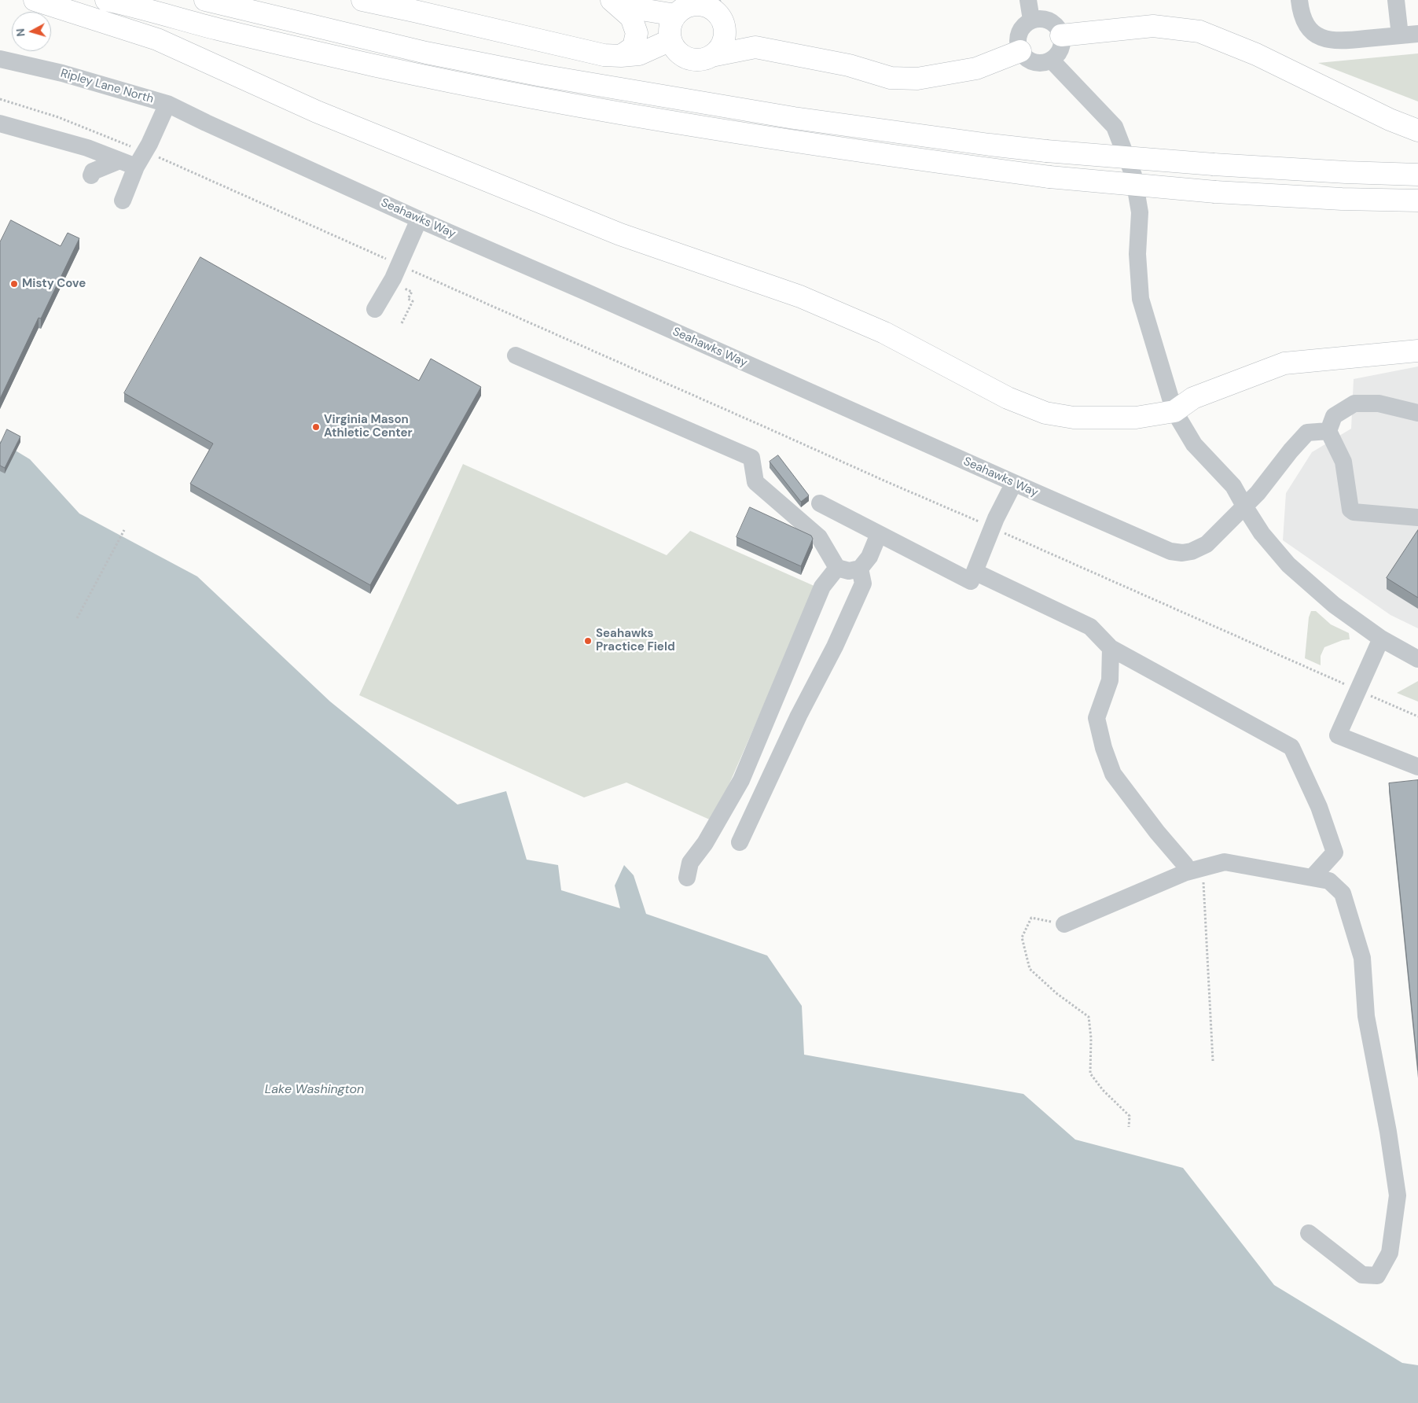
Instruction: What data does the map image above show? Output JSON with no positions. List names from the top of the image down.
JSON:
{
  "streets": {
    "street": ["Ripley Lane North", "Seahawks Way"]
  },
  "crossings": [
    ["Ripley Lane North", "Seahawks Way"]
  ],
  "water": ["Lake Washington"],
  "places": ["Misty Cove", "Virginia Mason Athletic Center", "Seahawks Practice Field"],
  "north": "left"
}
